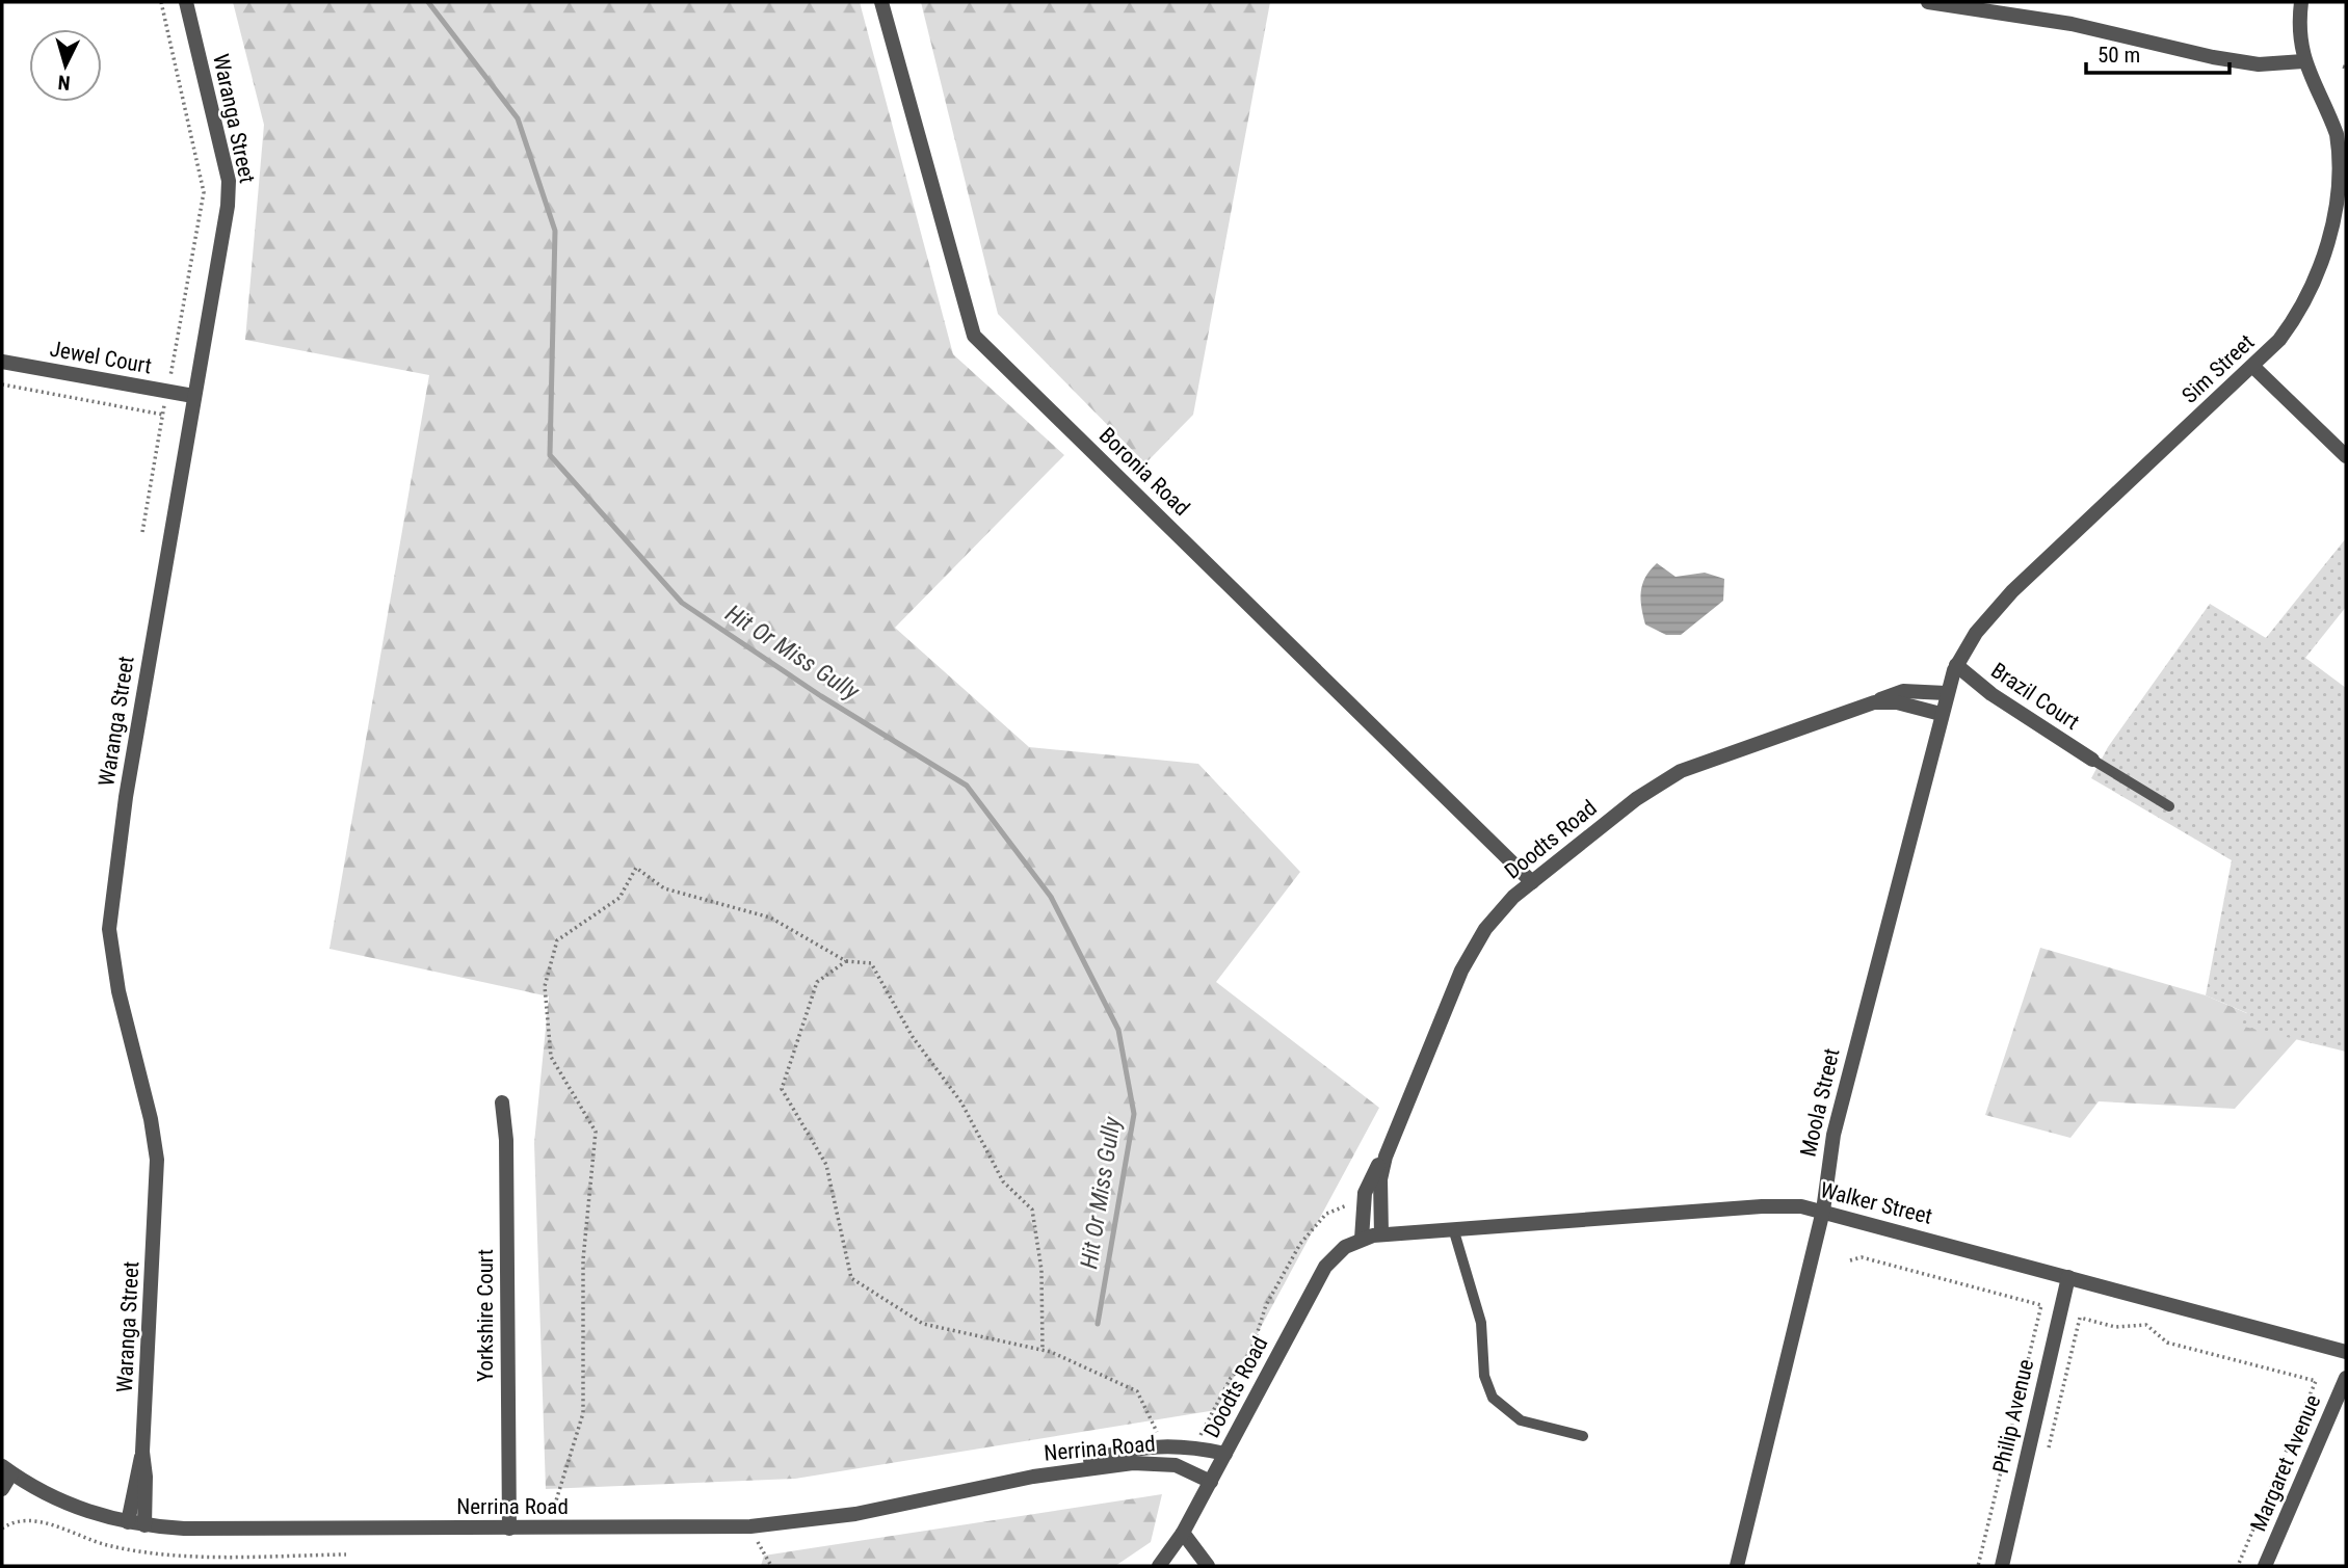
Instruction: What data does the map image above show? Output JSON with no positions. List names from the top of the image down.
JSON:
{
  "streets": {
    "street": [
      "Waranga Street",
      "Jewel Court",
      "Sim Street",
      "Boronia Road",
      "Brazil Court",
      "Doodts Road",
      "Moola Street",
      "Walker Street",
      "Yorkshire Court",
      "Philip Avenue",
      "Nerrina Road",
      "Margaret Avenue"
    ]
  },
  "crossings": [
    ["Waranga Street", "Jewel Court"],
    ["Waranga Street", "Nerrina Road"],
    ["Sim Street", "Brazil Court"],
    ["Sim Street", "Doodts Road"],
    ["Sim Street", "Moola Street"],
    ["Boronia Road", "Doodts Road"],
    ["Doodts Road", "Moola Street"],
    ["Doodts Road", "Walker Street"],
    ["Doodts Road", "Nerrina Road"],
    ["Moola Street", "Walker Street"],
    ["Walker Street", "Philip Avenue"],
    ["Yorkshire Court", "Nerrina Road"]
  ],
  "water": ["Hit Or Miss Gully"],
  "scale_bar": "50 m",
  "north": "bottom"
}
